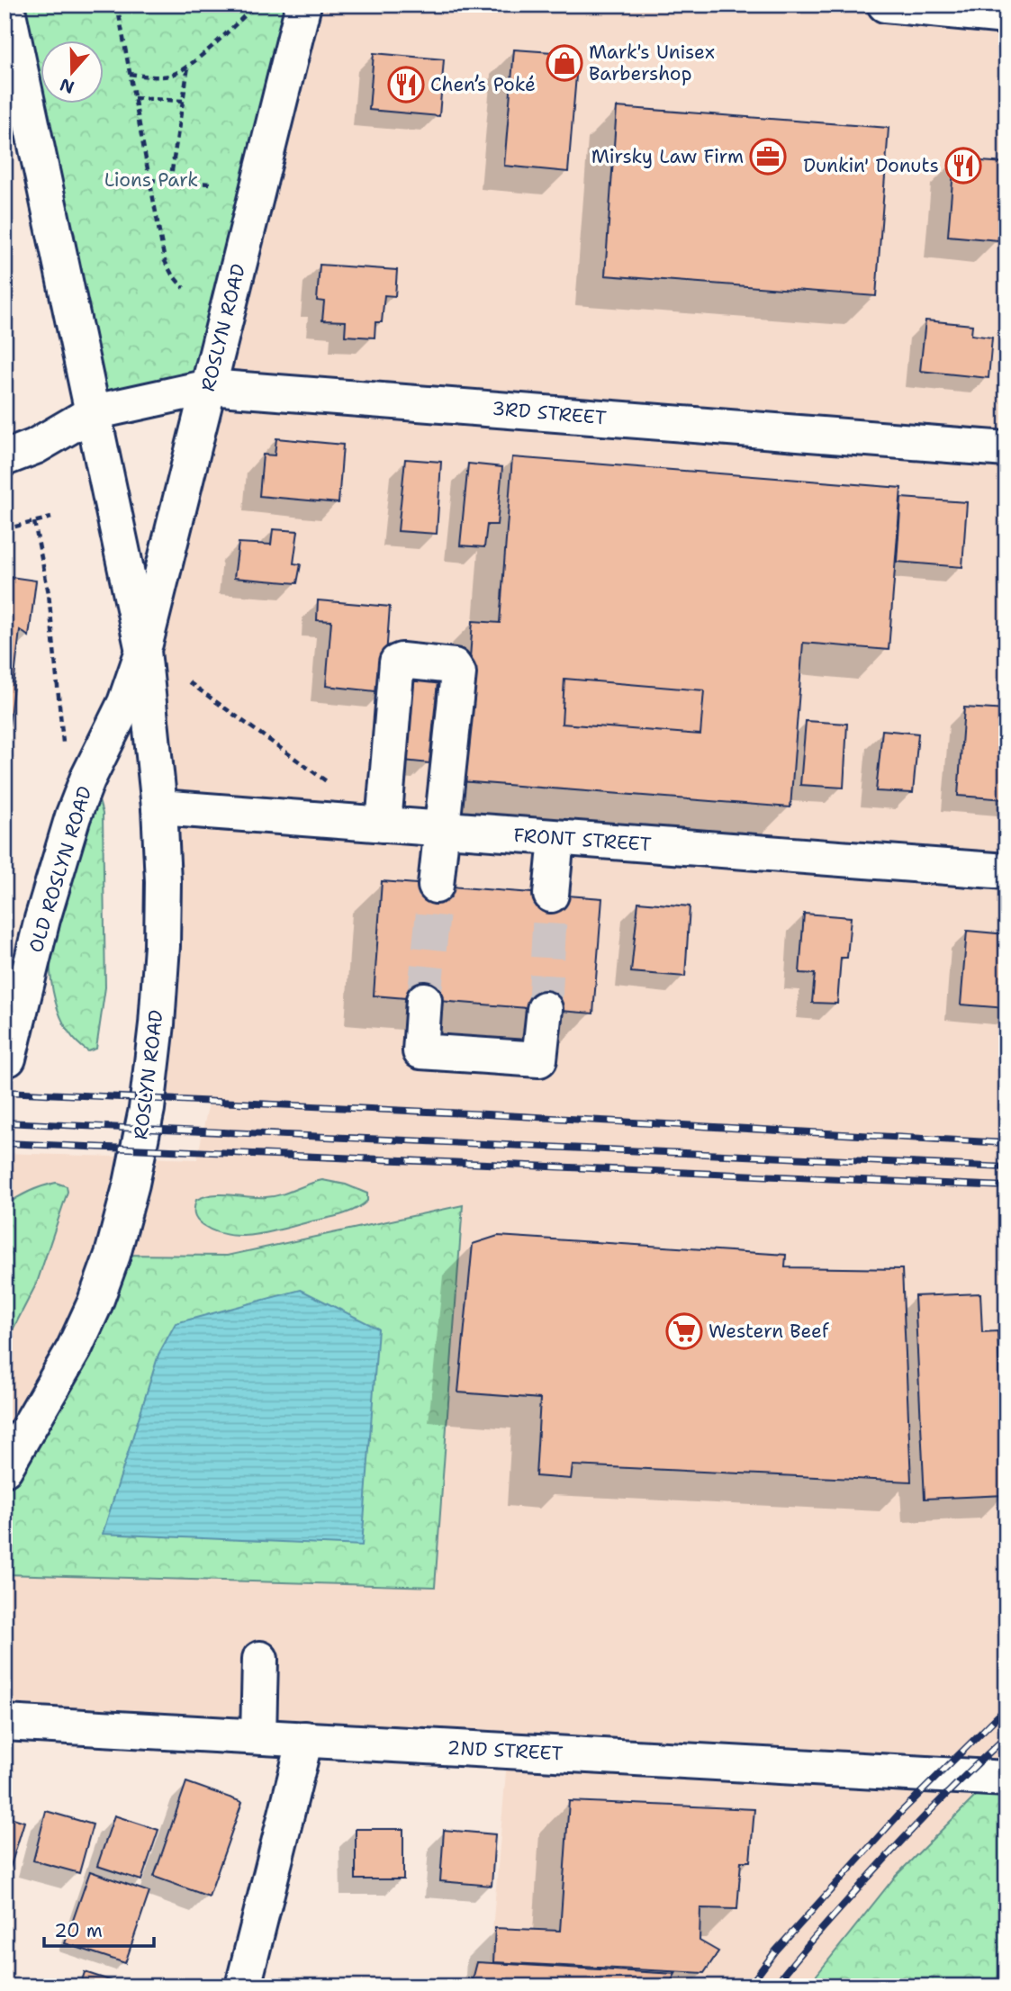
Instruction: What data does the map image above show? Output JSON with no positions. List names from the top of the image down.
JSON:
{
  "streets": {
    "street": [
      "ROSLYN ROAD",
      "3RD STREET",
      "FRONT STREET",
      "OLD ROSLYN ROAD",
      "2ND STREET"
    ]
  },
  "crossings": [
    ["ROSLYN ROAD", "3RD STREET"],
    ["ROSLYN ROAD", "FRONT STREET"],
    ["ROSLYN ROAD", "OLD ROSLYN ROAD"]
  ],
  "parks": ["Lions Park"],
  "places": {
    "shop": ["Mark's Unisex Barbershop"],
    "restaurant": ["Chen’s Poké", "Dunkin' Donuts"],
    "office": ["Mirsky Law Firm"],
    "supermarket": ["Western Beef"]
  },
  "scale_bar": "20 m",
  "north": "bottom"
}
